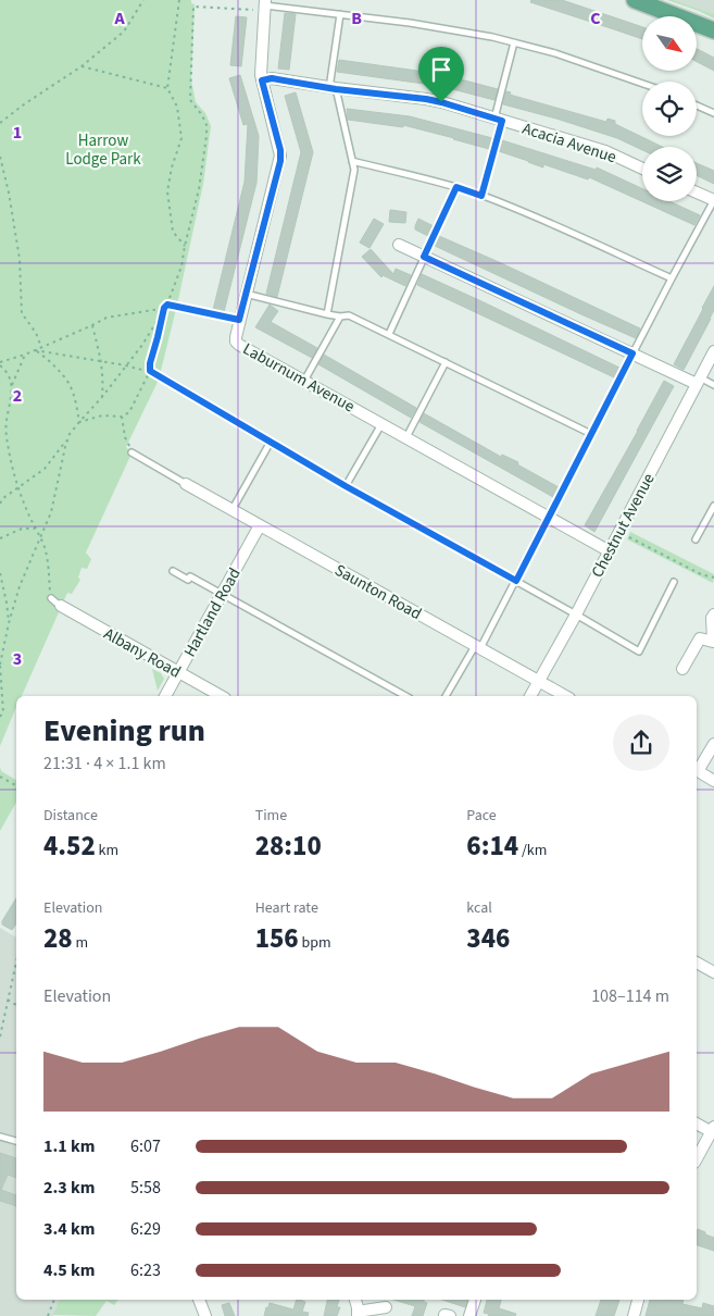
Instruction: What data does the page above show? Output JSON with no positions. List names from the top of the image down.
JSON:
{
  "streets": {
    "street": [
      "Acacia Avenue",
      "Laburnum Avenue",
      "Chestnut Avenue",
      "Saunton Road",
      "Hartland Road",
      "Albany Road"
    ]
  },
  "crossings": [
    ["Acacia Avenue", "Laburnum Avenue"],
    ["Laburnum Avenue", "Chestnut Avenue"],
    ["Chestnut Avenue", "Saunton Road"],
    ["Saunton Road", "Hartland Road"],
    ["Hartland Road", "Albany Road"]
  ],
  "parks": ["Harrow Lodge Park"],
  "north": "bottom right",
  "page": {
    "heading": ["Evening run", "21:31 · 4 × 1.1 km"],
    "stats": [
      ["Distance", "4.52 km"],
      ["Time", "28:10"],
      ["Pace", "6:14 /km"],
      ["Elevation", "28 m"],
      ["Heart rate", "156 bpm"],
      ["kcal", "346"]
    ],
    "chart": ["Elevation", "108–114 m"],
    "list": [
      {
        "name": "1.1 km",
        "note": "6:07"
      },
      {
        "name": "2.3 km",
        "note": "5:58"
      },
      {
        "name": "3.4 km",
        "note": "6:29"
      },
      {
        "name": "4.5 km",
        "note": "6:23"
      }
    ]
  },
  "grid": {
    "columns": ["A", "B", "C"],
    "rows": ["1", "2", "3"]
  }
}
